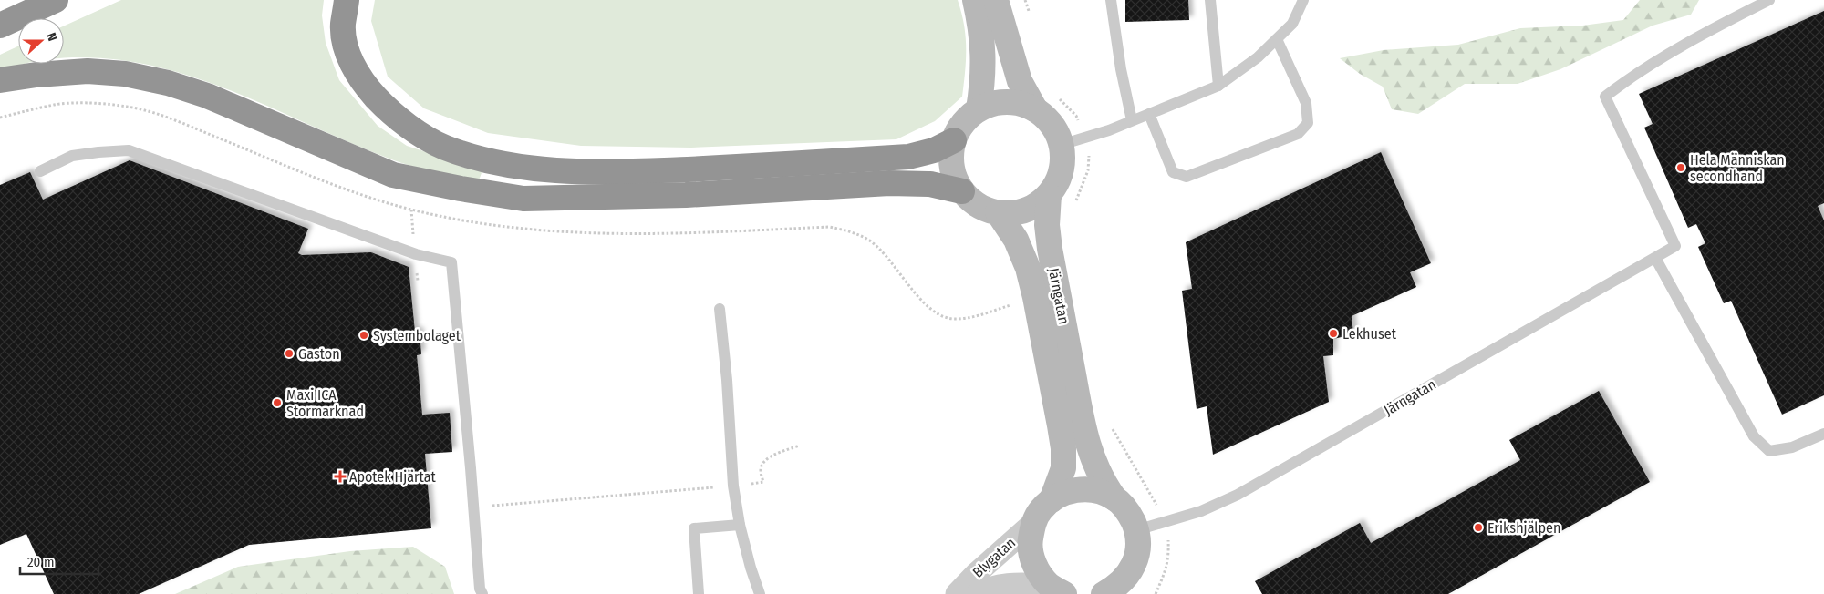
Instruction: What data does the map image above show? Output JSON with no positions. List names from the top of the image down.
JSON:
{
  "streets": {
    "street": ["Järngatan", "Blygatan"]
  },
  "places": {
    "other": [
      "Hela Människan secondhand",
      "Lekhuset",
      "Systembolaget",
      "Gaston",
      "Maxi ICA Stormarknad",
      "Erikshjälpen"
    ],
    "health": ["Apotek Hjärtat"]
  },
  "scale_bar": "20 m",
  "north": "right"
}
